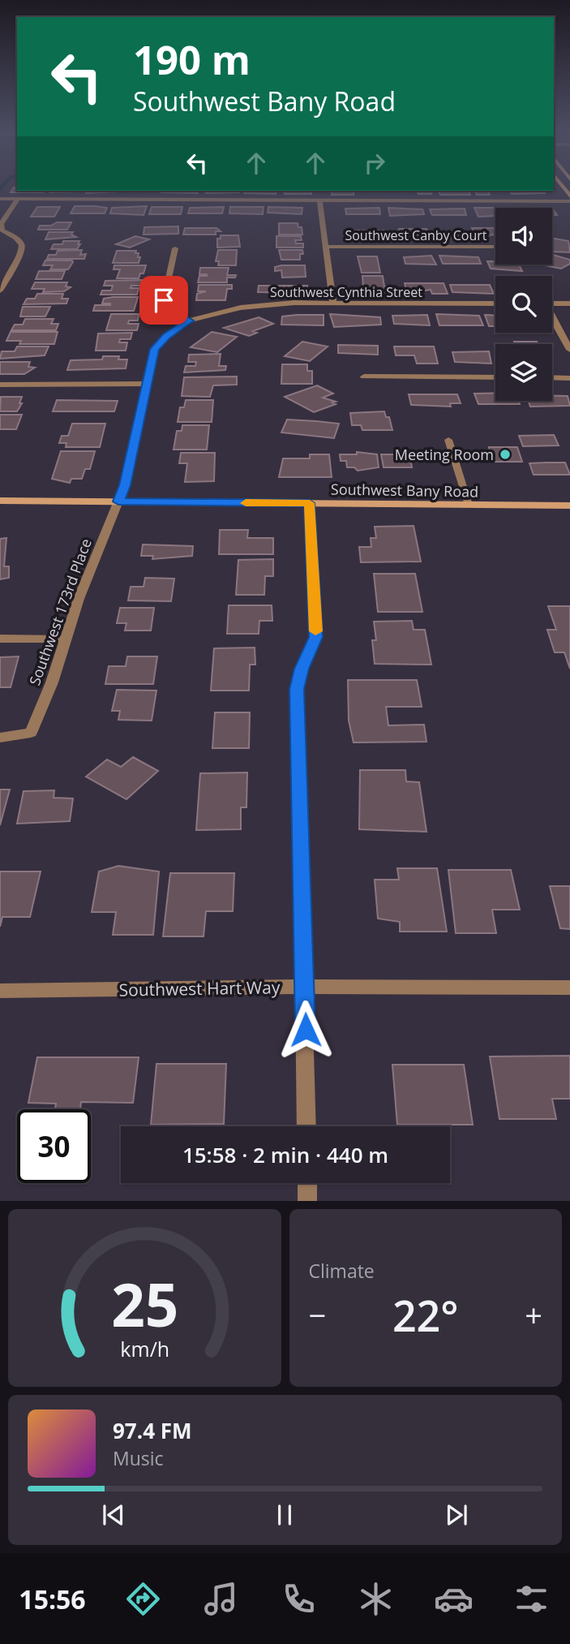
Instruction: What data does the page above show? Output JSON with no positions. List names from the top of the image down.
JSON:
{
  "streets": {
    "street": [
      "Southwest Canby Court",
      "Southwest Cynthia Street",
      "Southwest Bany Road",
      "Southwest 173rd Place",
      "Southwest Hart Way"
    ]
  },
  "crossings": [
    ["Southwest Cynthia Street", "Southwest 173rd Place"],
    ["Southwest Bany Road", "Southwest 173rd Place"]
  ],
  "places": ["Meeting Room"],
  "page": {
    "turn": ["190 m", "Southwest Bany Road"],
    "limit": "30",
    "trip": "15:58 · 2 min · 440 m",
    "tile": "Climate",
    "heat": ["−", "22°", "+"],
    "song": ["97.4 FM", "Music"],
    "tabs": "15:56",
    "gauge": ["25", "km/h"]
  }
}
